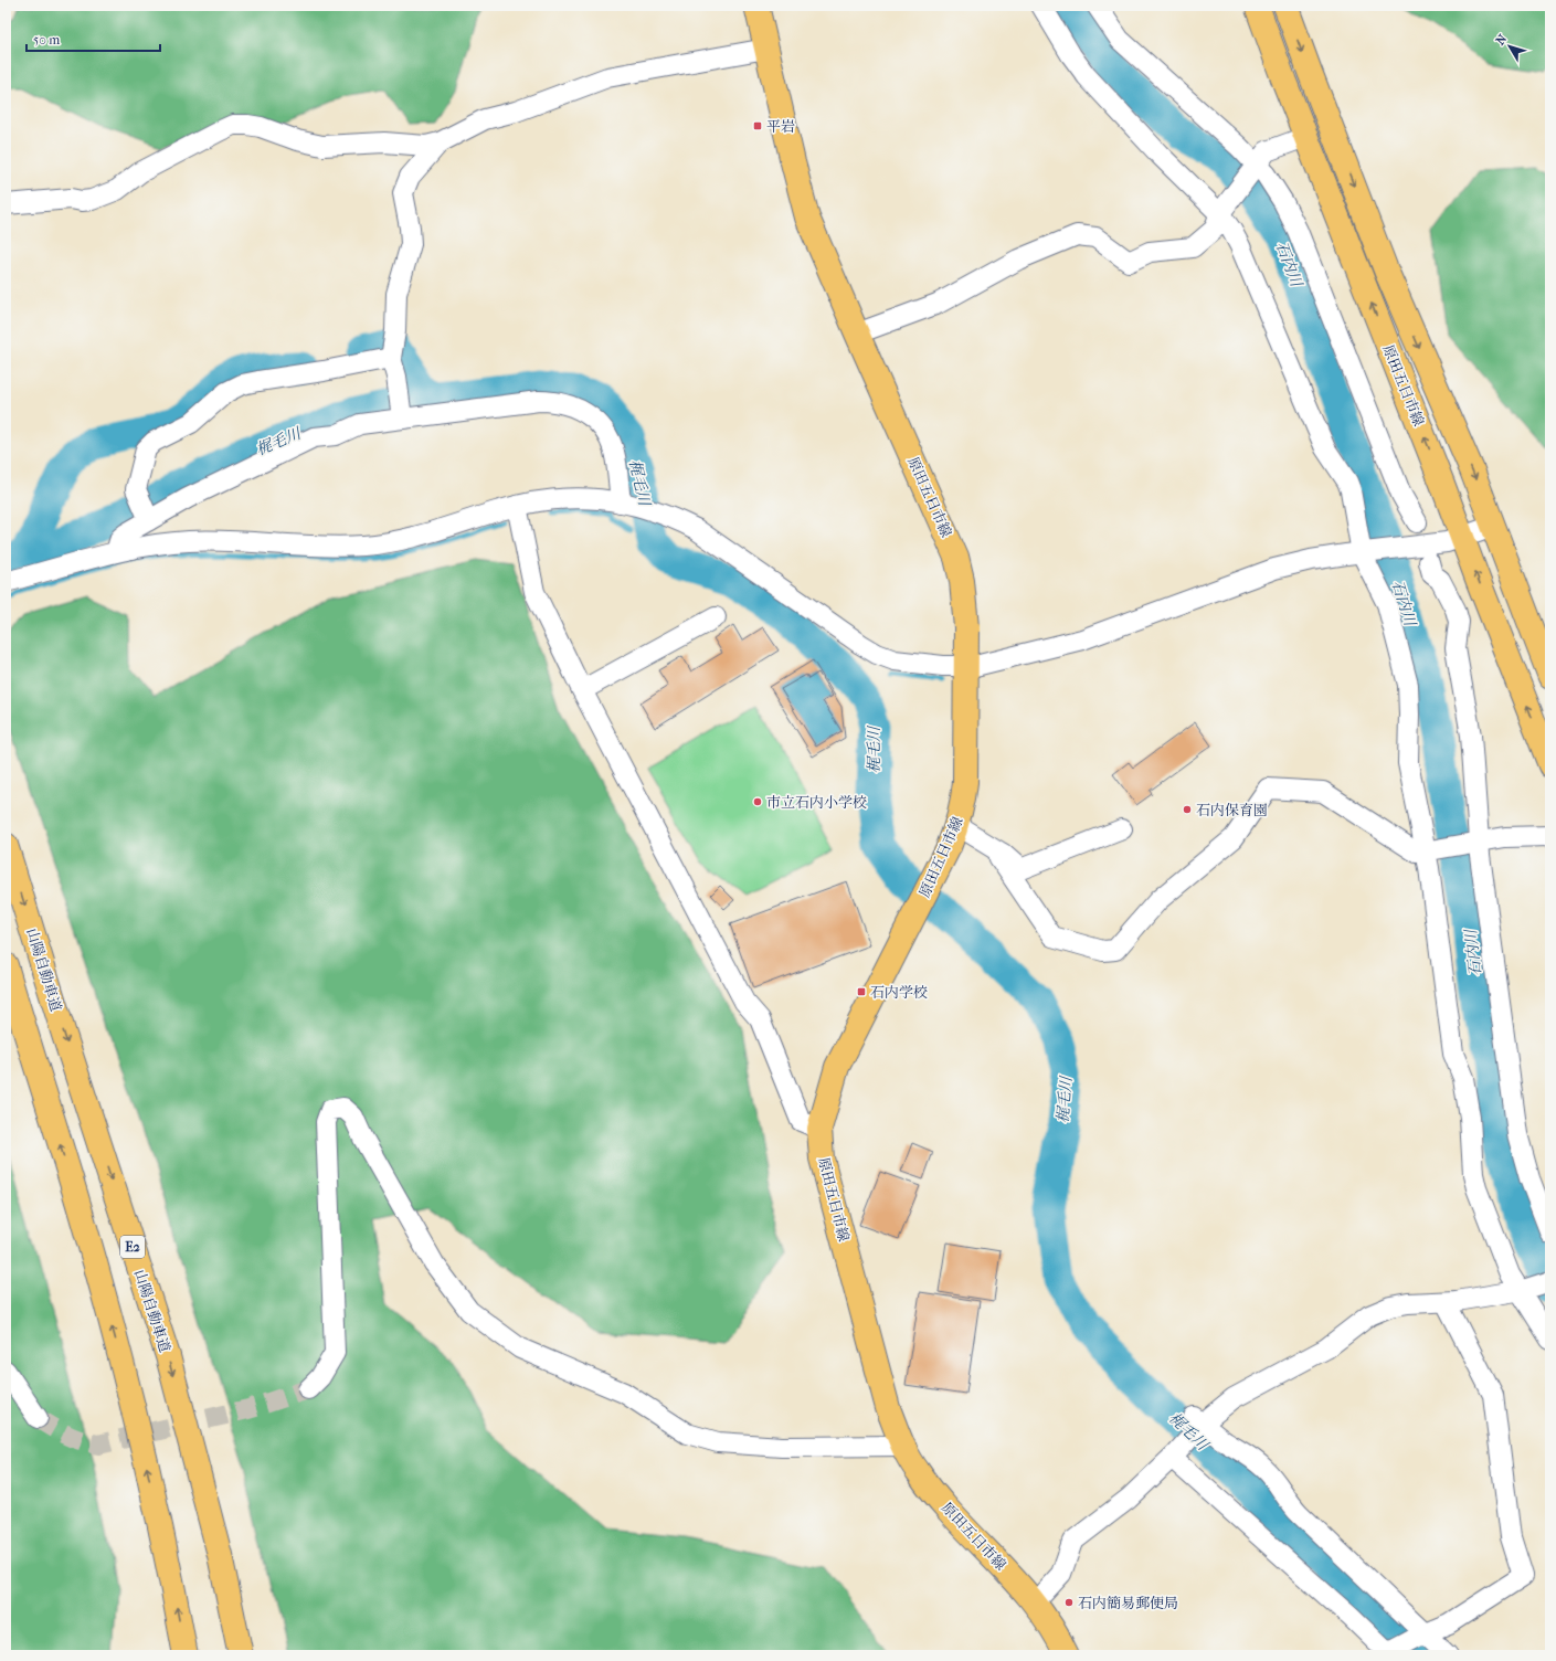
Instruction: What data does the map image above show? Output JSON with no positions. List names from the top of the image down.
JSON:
{
  "streets": {
    "main road": ["原田五日市線", "山陽自動車道", "E2"]
  },
  "water": ["石内川", "梶毛川"],
  "places": {
    "transit": ["平岩", "石内学校"],
    "other": ["市立石内小学校", "石内保育園", "石内簡易郵便局"]
  },
  "scale_bar": "50 m",
  "north": "top left"
}
